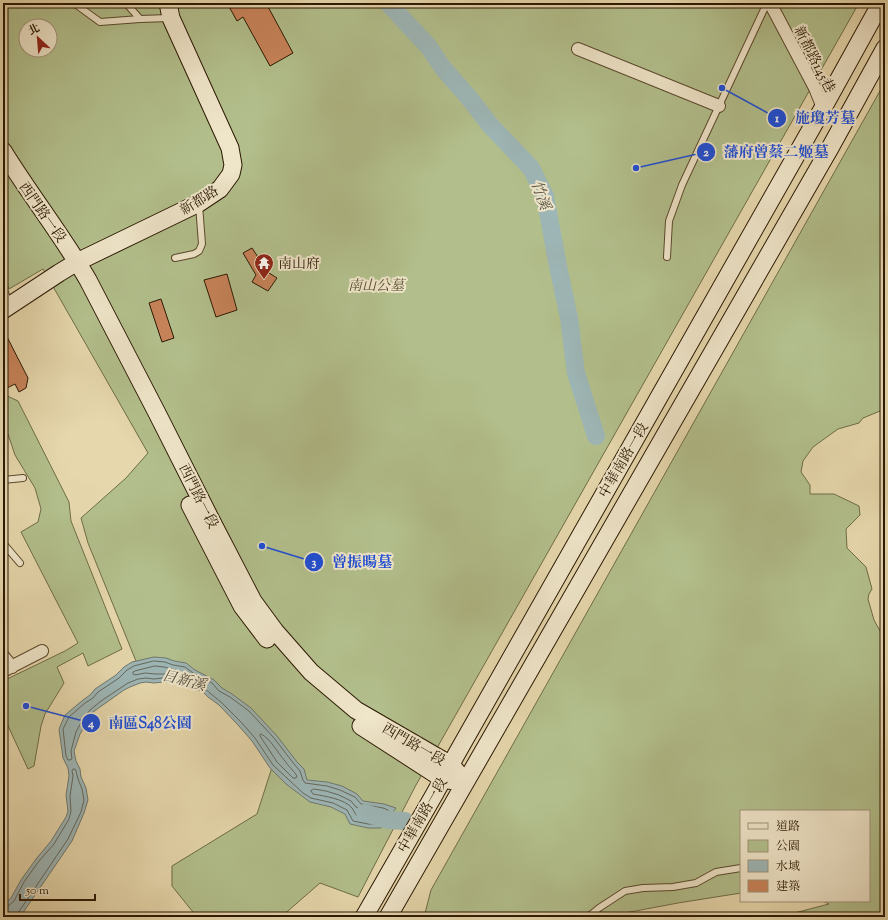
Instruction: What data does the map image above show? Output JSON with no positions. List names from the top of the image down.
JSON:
{
  "streets": {
    "street": [
      "新都路145巷",
      "新都路",
      "西門路一段",
      "中華南路一段"
    ]
  },
  "crossings": [
    ["新都路145巷", "中華南路一段"],
    ["新都路", "西門路一段"],
    ["西門路一段", "中華南路一段"]
  ],
  "water": ["竹溪", "日新溪"],
  "parks": ["南山公墓"],
  "places": {
    "other": [
      "施瓊芳墓",
      "藩府曾蔡二姬墓",
      "曾振暘墓",
      "南區S48公園"
    ],
    "temple": ["南山府"]
  },
  "legend": [
    "道路",
    "公園",
    "水域",
    "建築"
  ],
  "scale_bar": "50 m",
  "north": "top left"
}
